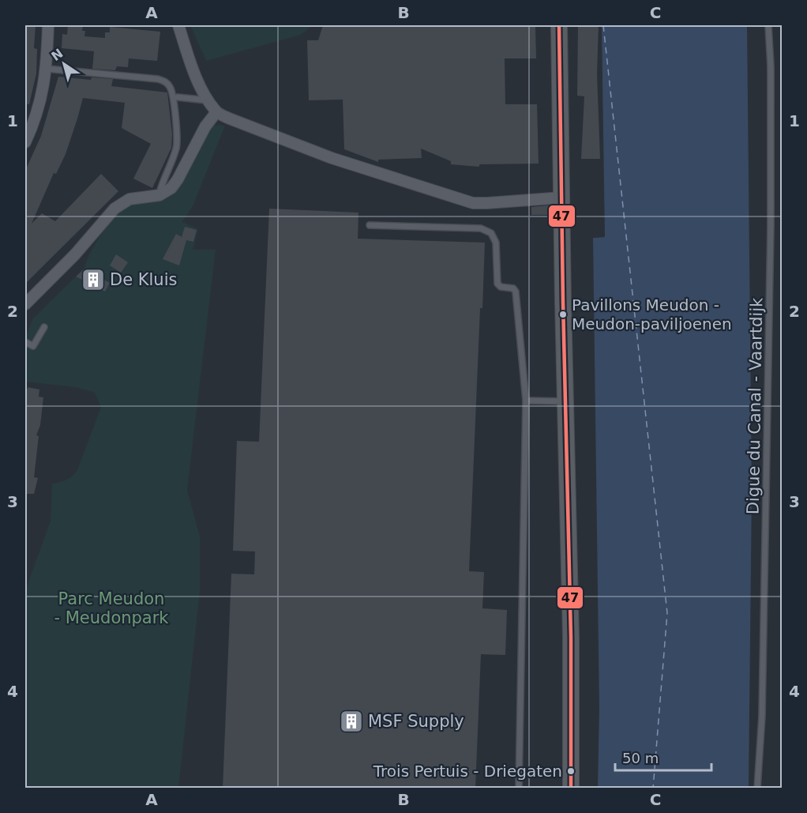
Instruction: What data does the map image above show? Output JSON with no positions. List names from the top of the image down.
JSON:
{
  "streets": {
    "lane": ["Digue du Canal - Vaartdijk"]
  },
  "parks": ["Parc Meudon - Meudonpark"],
  "places": {
    "building": ["De Kluis", "MSF Supply"],
    "other": ["Pavillons Meudon - Meudon-paviljoenen", "Trois Pertuis - Driegaten"]
  },
  "lines": ["transit line 47"],
  "scale_bar": "50 m",
  "north": "top left",
  "grid": {
    "columns": ["A", "B", "C"],
    "rows": [
      "1",
      "2",
      "3",
      "4"
    ]
  }
}
